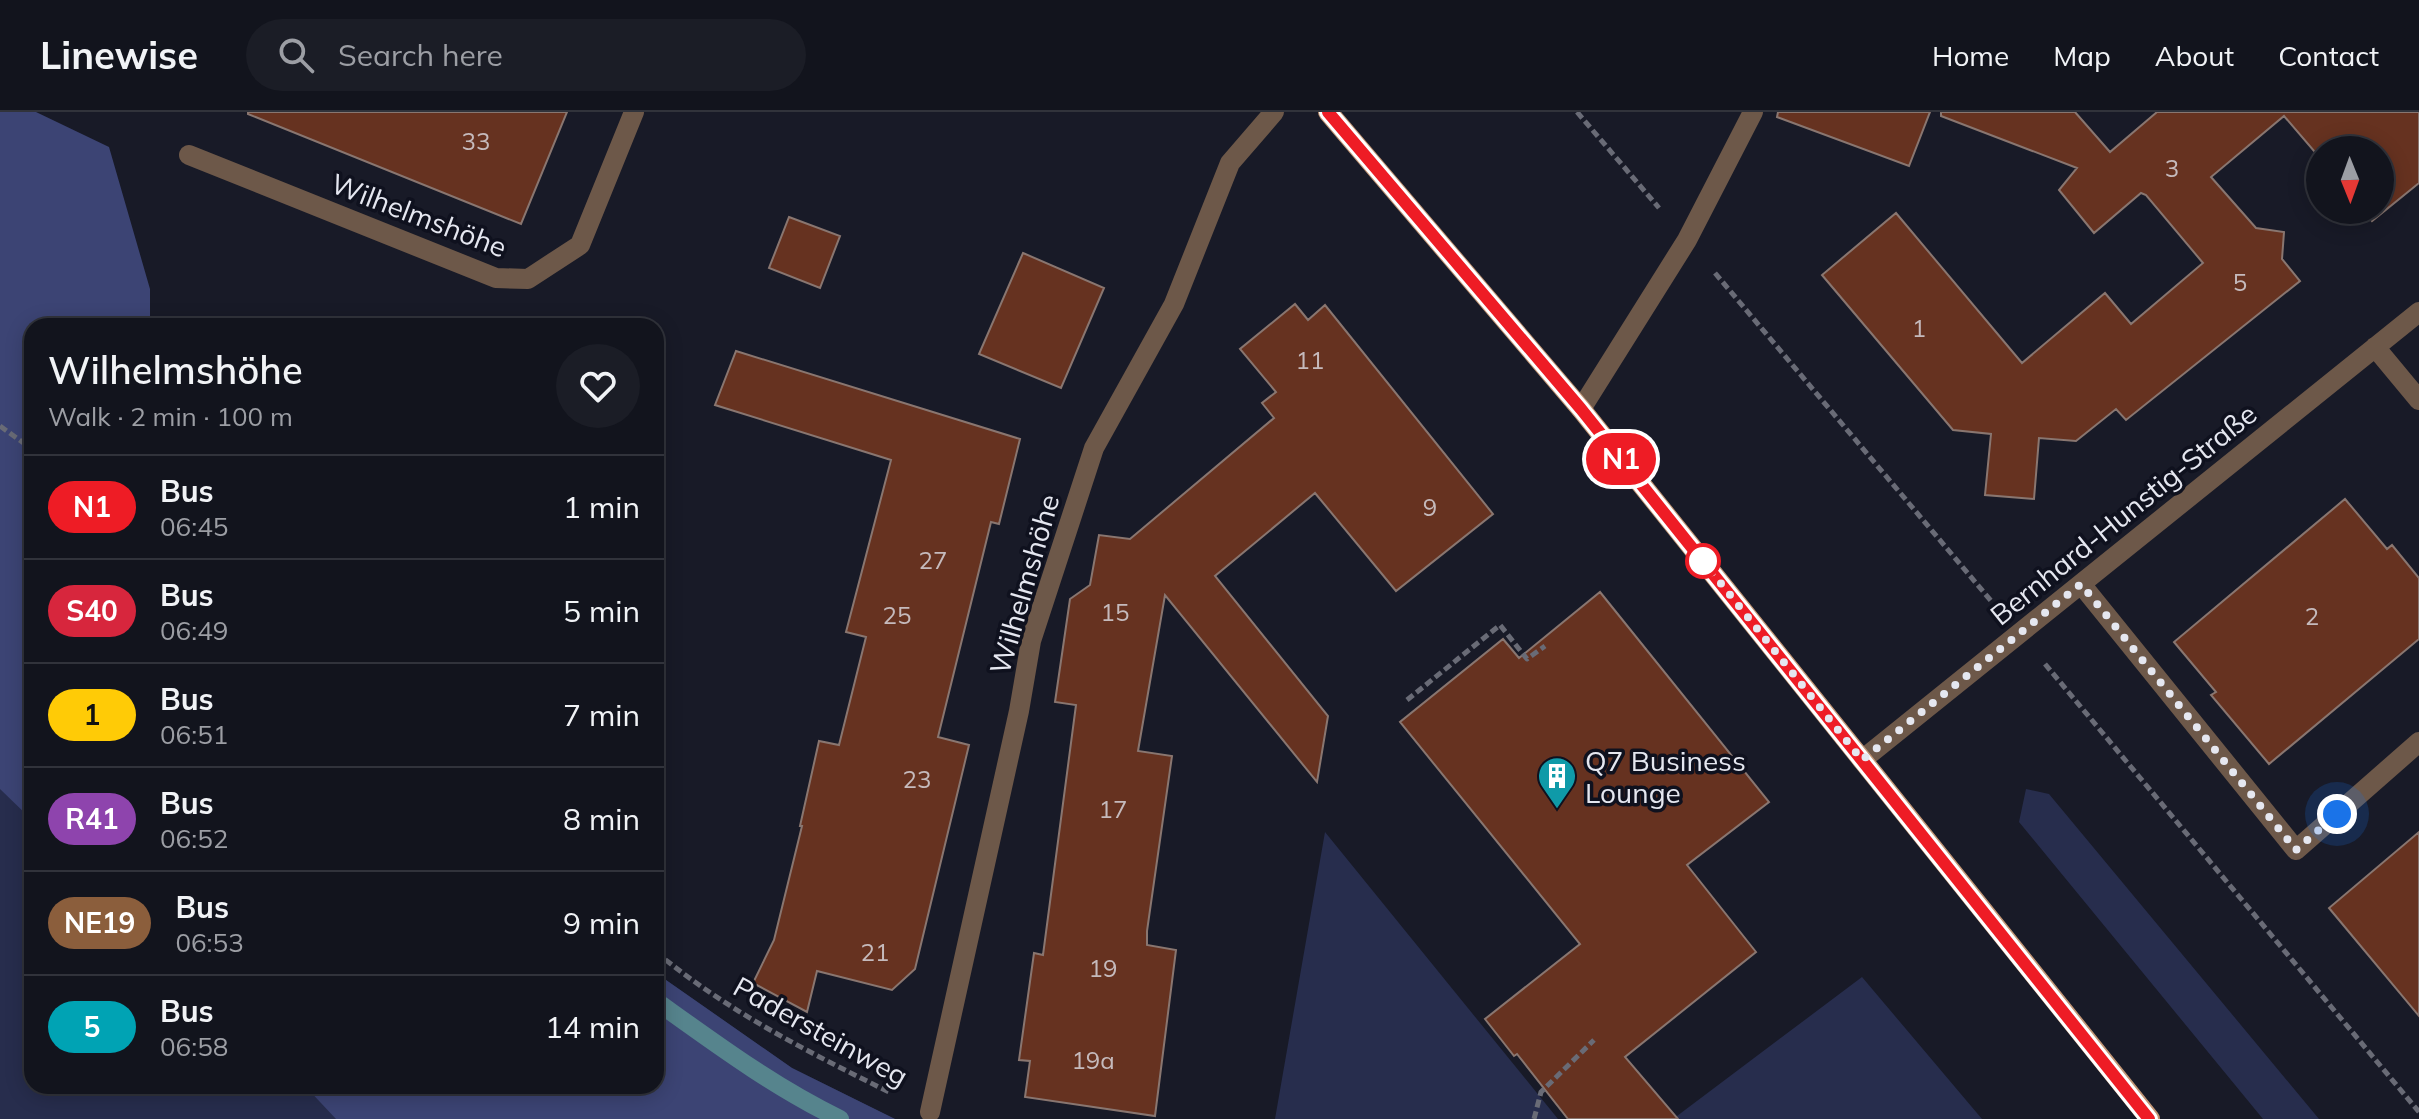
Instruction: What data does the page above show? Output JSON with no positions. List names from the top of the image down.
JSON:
{
  "streets": {
    "street": ["Wilhelmshöhe", "Bernhard-Hunstig-Straße"],
    "path": ["Padersteinweg"]
  },
  "crossings": [
    ["Wilhelmshöhe", "Padersteinweg"]
  ],
  "places": {
    "building": ["Q7 Business Lounge"]
  },
  "lines": ["bus line N1"],
  "house_numbers": [
    "33",
    "3",
    "5",
    "1",
    "11",
    "9",
    "27",
    "15",
    "25",
    "2",
    "23",
    "17",
    "21",
    "19",
    "19a"
  ],
  "north": "bottom",
  "page": {
    "header": "Linewise",
    "search": "Search here",
    "nav": [
      "Home",
      "Map",
      "About",
      "Contact"
    ],
    "on_map": "N1",
    "heading": ["Wilhelmshöhe", "Walk · 2 min · 100 m"],
    "list": [
      {
        "mark": "N1",
        "name": "Bus",
        "note": "06:45",
        "value": "1 min"
      },
      {
        "mark": "S40",
        "name": "Bus",
        "note": "06:49",
        "value": "5 min"
      },
      {
        "mark": "1",
        "name": "Bus",
        "note": "06:51",
        "value": "7 min"
      },
      {
        "mark": "R41",
        "name": "Bus",
        "note": "06:52",
        "value": "8 min"
      },
      {
        "mark": "NE19",
        "name": "Bus",
        "note": "06:53",
        "value": "9 min"
      },
      {
        "mark": "5",
        "name": "Bus",
        "note": "06:58",
        "value": "14 min"
      }
    ]
  }
}
